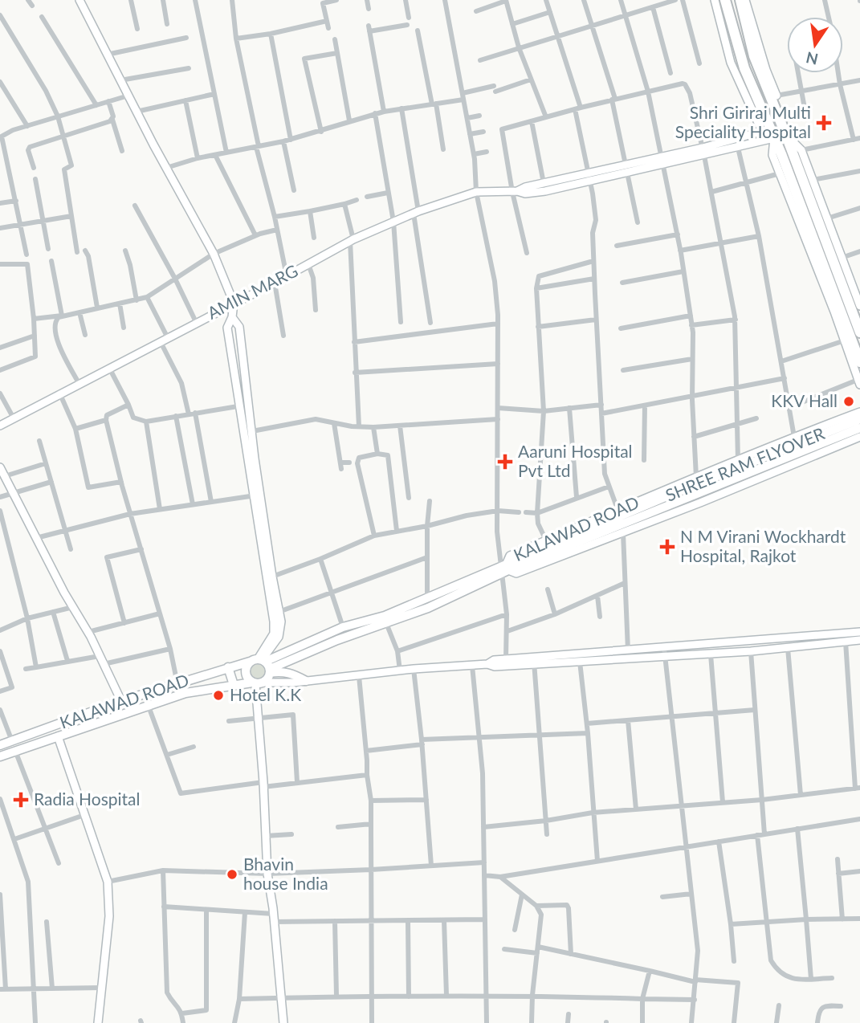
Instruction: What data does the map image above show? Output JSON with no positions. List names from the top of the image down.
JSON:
{
  "streets": {
    "main road": ["SHREE RAM FLYOVER", "KALAWAD ROAD"],
    "street": ["AMIN MARG"]
  },
  "crossings": [
    ["SHREE RAM FLYOVER", "KALAWAD ROAD"]
  ],
  "places": {
    "health": [
      "Shri Giriraj Multi Speciality Hospital",
      "Aaruni Hospital Pvt Ltd",
      "N M Virani Wockhardt Hospital, Rajkot",
      "Radia Hospital"
    ],
    "other": ["KKV Hall", "Hotel K.K", "Bhavin house India"]
  },
  "north": "bottom"
}
